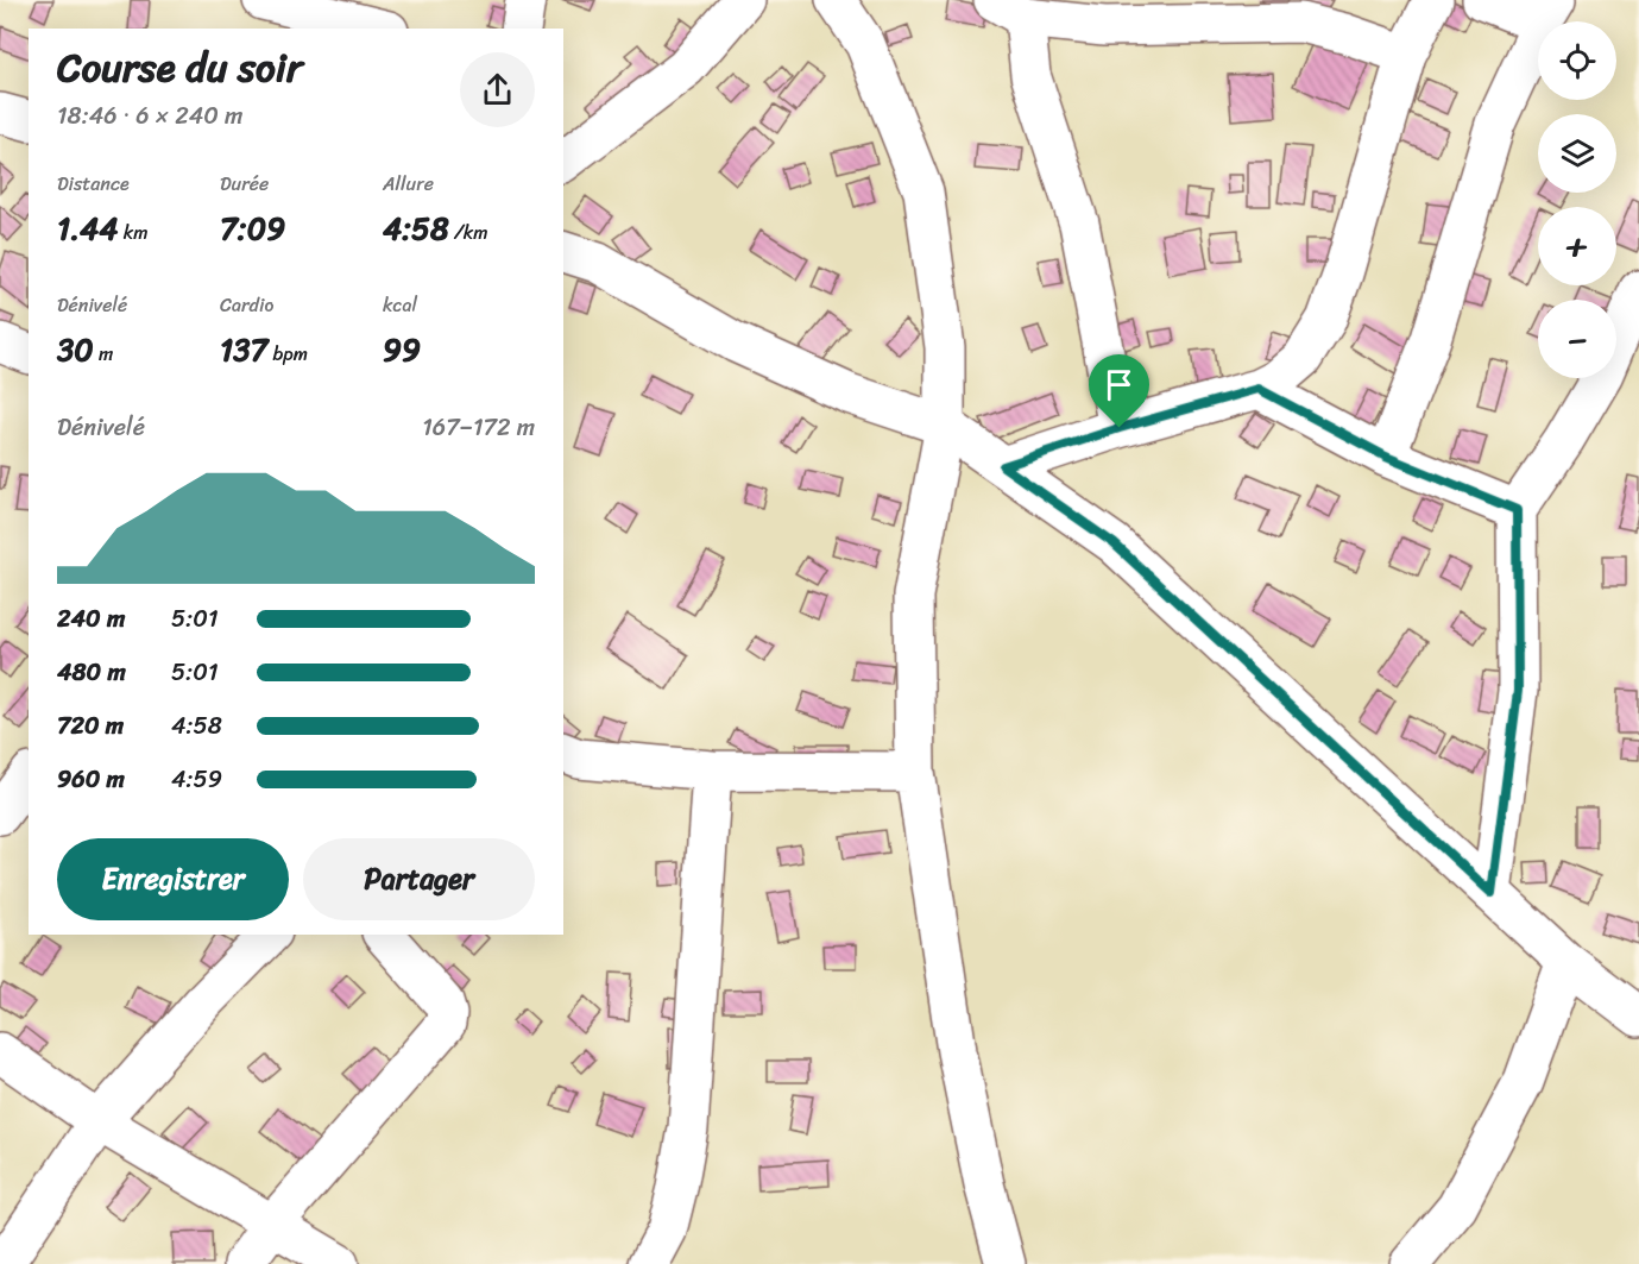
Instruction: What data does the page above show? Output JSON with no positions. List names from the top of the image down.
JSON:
{
  "page": {
    "map_buttons": ["+", "−"],
    "heading": ["Course du soir", "18:46 · 6 × 240 m"],
    "stats": [
      ["Distance", "1.44 km"],
      ["Durée", "7:09"],
      ["Allure", "4:58 /km"],
      ["Dénivelé", "30 m"],
      ["Cardio", "137 bpm"],
      ["kcal", "99"]
    ],
    "chart": ["Dénivelé", "167–172 m"],
    "list": [
      {
        "name": "240 m",
        "note": "5:01"
      },
      {
        "name": "480 m",
        "note": "5:01"
      },
      {
        "name": "720 m",
        "note": "4:58"
      },
      {
        "name": "960 m",
        "note": "4:59"
      }
    ],
    "buttons": ["Enregistrer", "Partager"]
  }
}
